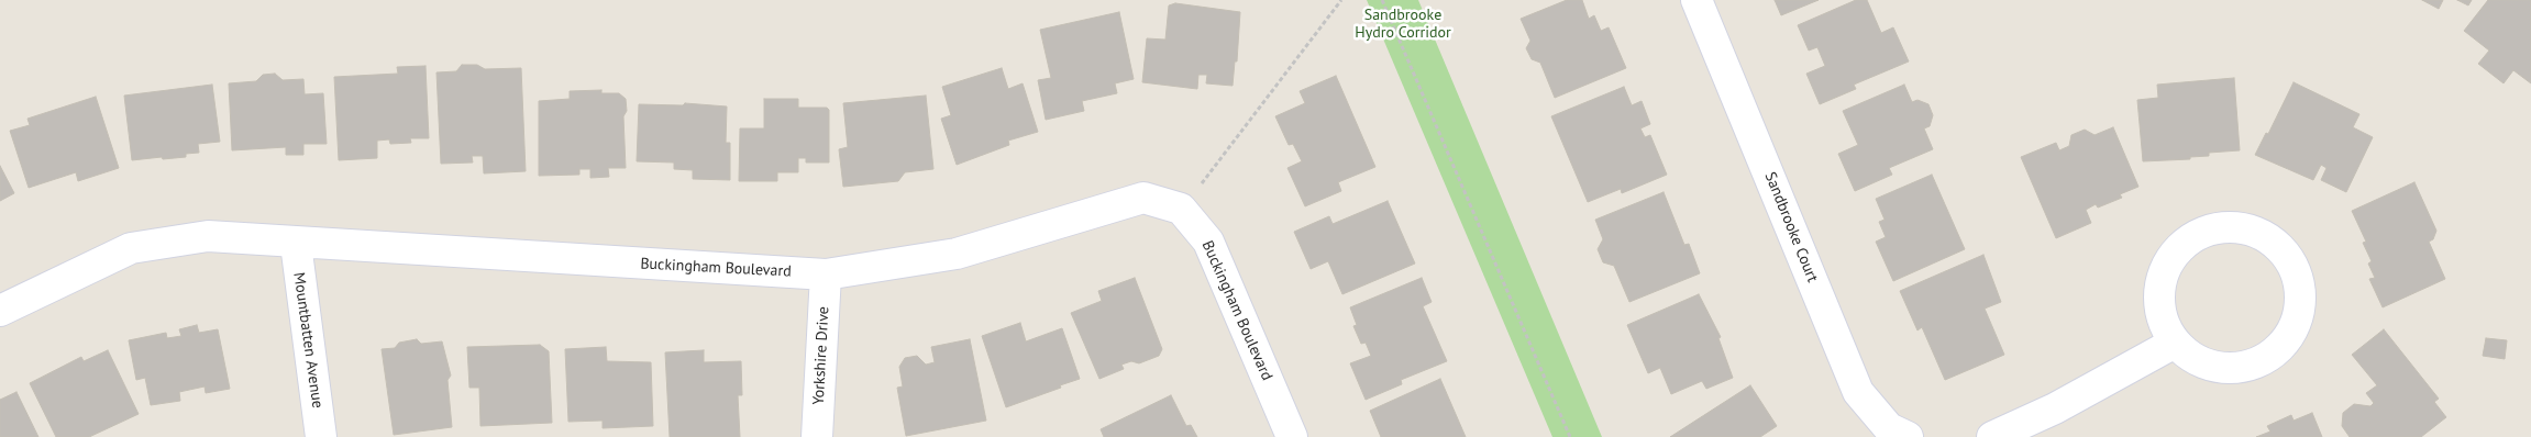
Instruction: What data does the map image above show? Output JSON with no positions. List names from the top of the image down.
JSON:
{
  "streets": {
    "street": [
      "Sandbrooke Court",
      "Buckingham Boulevard",
      "Mountbatten Avenue",
      "Yorkshire Drive"
    ]
  },
  "crossings": [
    ["Buckingham Boulevard", "Mountbatten Avenue"],
    ["Buckingham Boulevard", "Yorkshire Drive"]
  ],
  "parks": ["Sandbrooke Hydro Corridor"]
}
